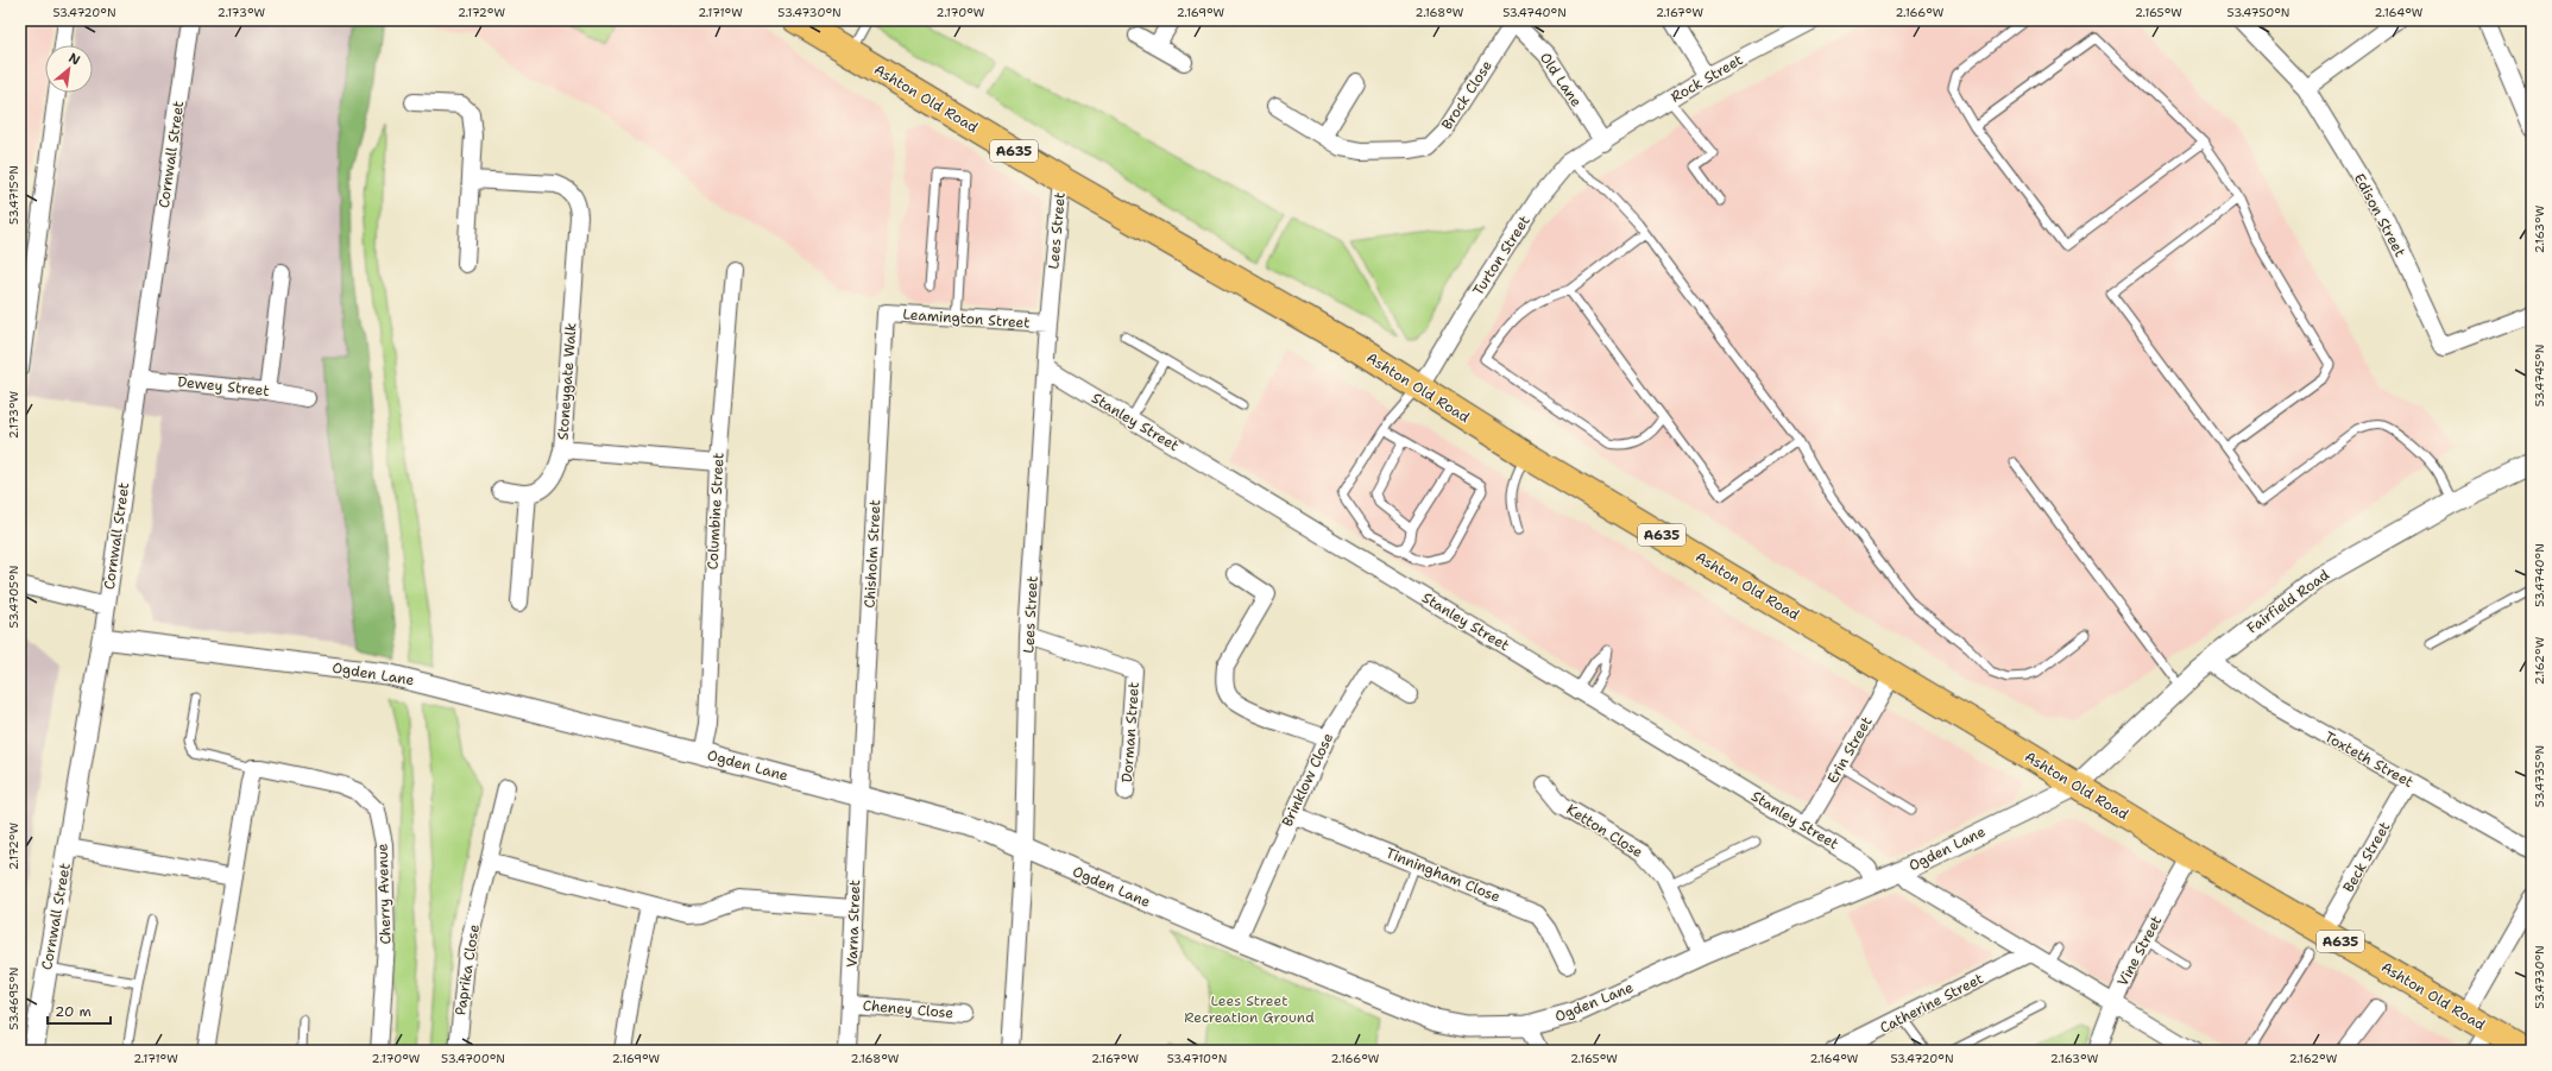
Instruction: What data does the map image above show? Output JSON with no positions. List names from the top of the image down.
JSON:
{
  "streets": {
    "highway": ["Ashton Old Road", "A635"],
    "street": [
      "Rock Street",
      "Old Lane",
      "Brock Close",
      "Cornwall Street",
      "Edison Street",
      "Lees Street",
      "Turton Street",
      "Leamington Street",
      "Stoneygate Walk",
      "Dewey Street",
      "Stanley Street",
      "Columbine Street",
      "Chisholm Street",
      "Fairfield Road",
      "Ogden Lane",
      "Dorman Street",
      "Erin Street",
      "Toxteth Street",
      "Brinklow Close",
      "Ketton Close",
      "Beck Street",
      "Tinningham Close",
      "Cherry Avenue",
      "Varna Street",
      "Vine Street",
      "Paprika Close",
      "Catherine Street",
      "Cheney Close"
    ]
  },
  "crossings": [
    ["Rock Street", "Old Lane"],
    ["Rock Street", "Turton Street"],
    ["Old Lane", "Brock Close"],
    ["Old Lane", "Turton Street"],
    ["Ashton Old Road", "Lees Street"],
    ["Ashton Old Road", "Turton Street"],
    ["Ashton Old Road", "Fairfield Road"],
    ["Ashton Old Road", "Ogden Lane"],
    ["Ashton Old Road", "Erin Street"],
    ["Ashton Old Road", "Beck Street"],
    ["Ashton Old Road", "Vine Street"],
    ["Cornwall Street", "Dewey Street"],
    ["Cornwall Street", "Ogden Lane"],
    ["Lees Street", "Leamington Street"],
    ["Lees Street", "Stanley Street"],
    ["Lees Street", "Ogden Lane"],
    ["Lees Street", "Dorman Street"],
    ["Leamington Street", "Chisholm Street"],
    ["Stoneygate Walk", "Columbine Street"],
    ["Stanley Street", "Ogden Lane"],
    ["Stanley Street", "Erin Street"],
    ["Columbine Street", "Ogden Lane"],
    ["Chisholm Street", "Ogden Lane"],
    ["Chisholm Street", "Varna Street"],
    ["Fairfield Road", "Ogden Lane"],
    ["Fairfield Road", "Toxteth Street"],
    ["Ogden Lane", "Brinklow Close"],
    ["Ogden Lane", "Ketton Close"],
    ["Ogden Lane", "Varna Street"],
    ["Toxteth Street", "Beck Street"],
    ["Brinklow Close", "Tinningham Close"],
    ["Varna Street", "Cheney Close"]
  ],
  "parks": ["Lees Street Recreation Ground"],
  "scale_bar": "20 m",
  "north": "top right",
  "coordinates": [
    "53.4720°N",
    "2.173°W",
    "2.172°W",
    "2.171°W",
    "53.4730°N",
    "2.170°W",
    "2.169°W",
    "2.168°W",
    "53.4740°N",
    "2.167°W",
    "2.166°W",
    "2.165°W",
    "53.4750°N",
    "2.164°W",
    "53.4715°N",
    "2.163°W",
    "53.4745°N",
    "53.4705°N",
    "2.162°W",
    "53.4735°N",
    "53.4695°N",
    "53.4700°N",
    "53.4710°N"
  ]
}
